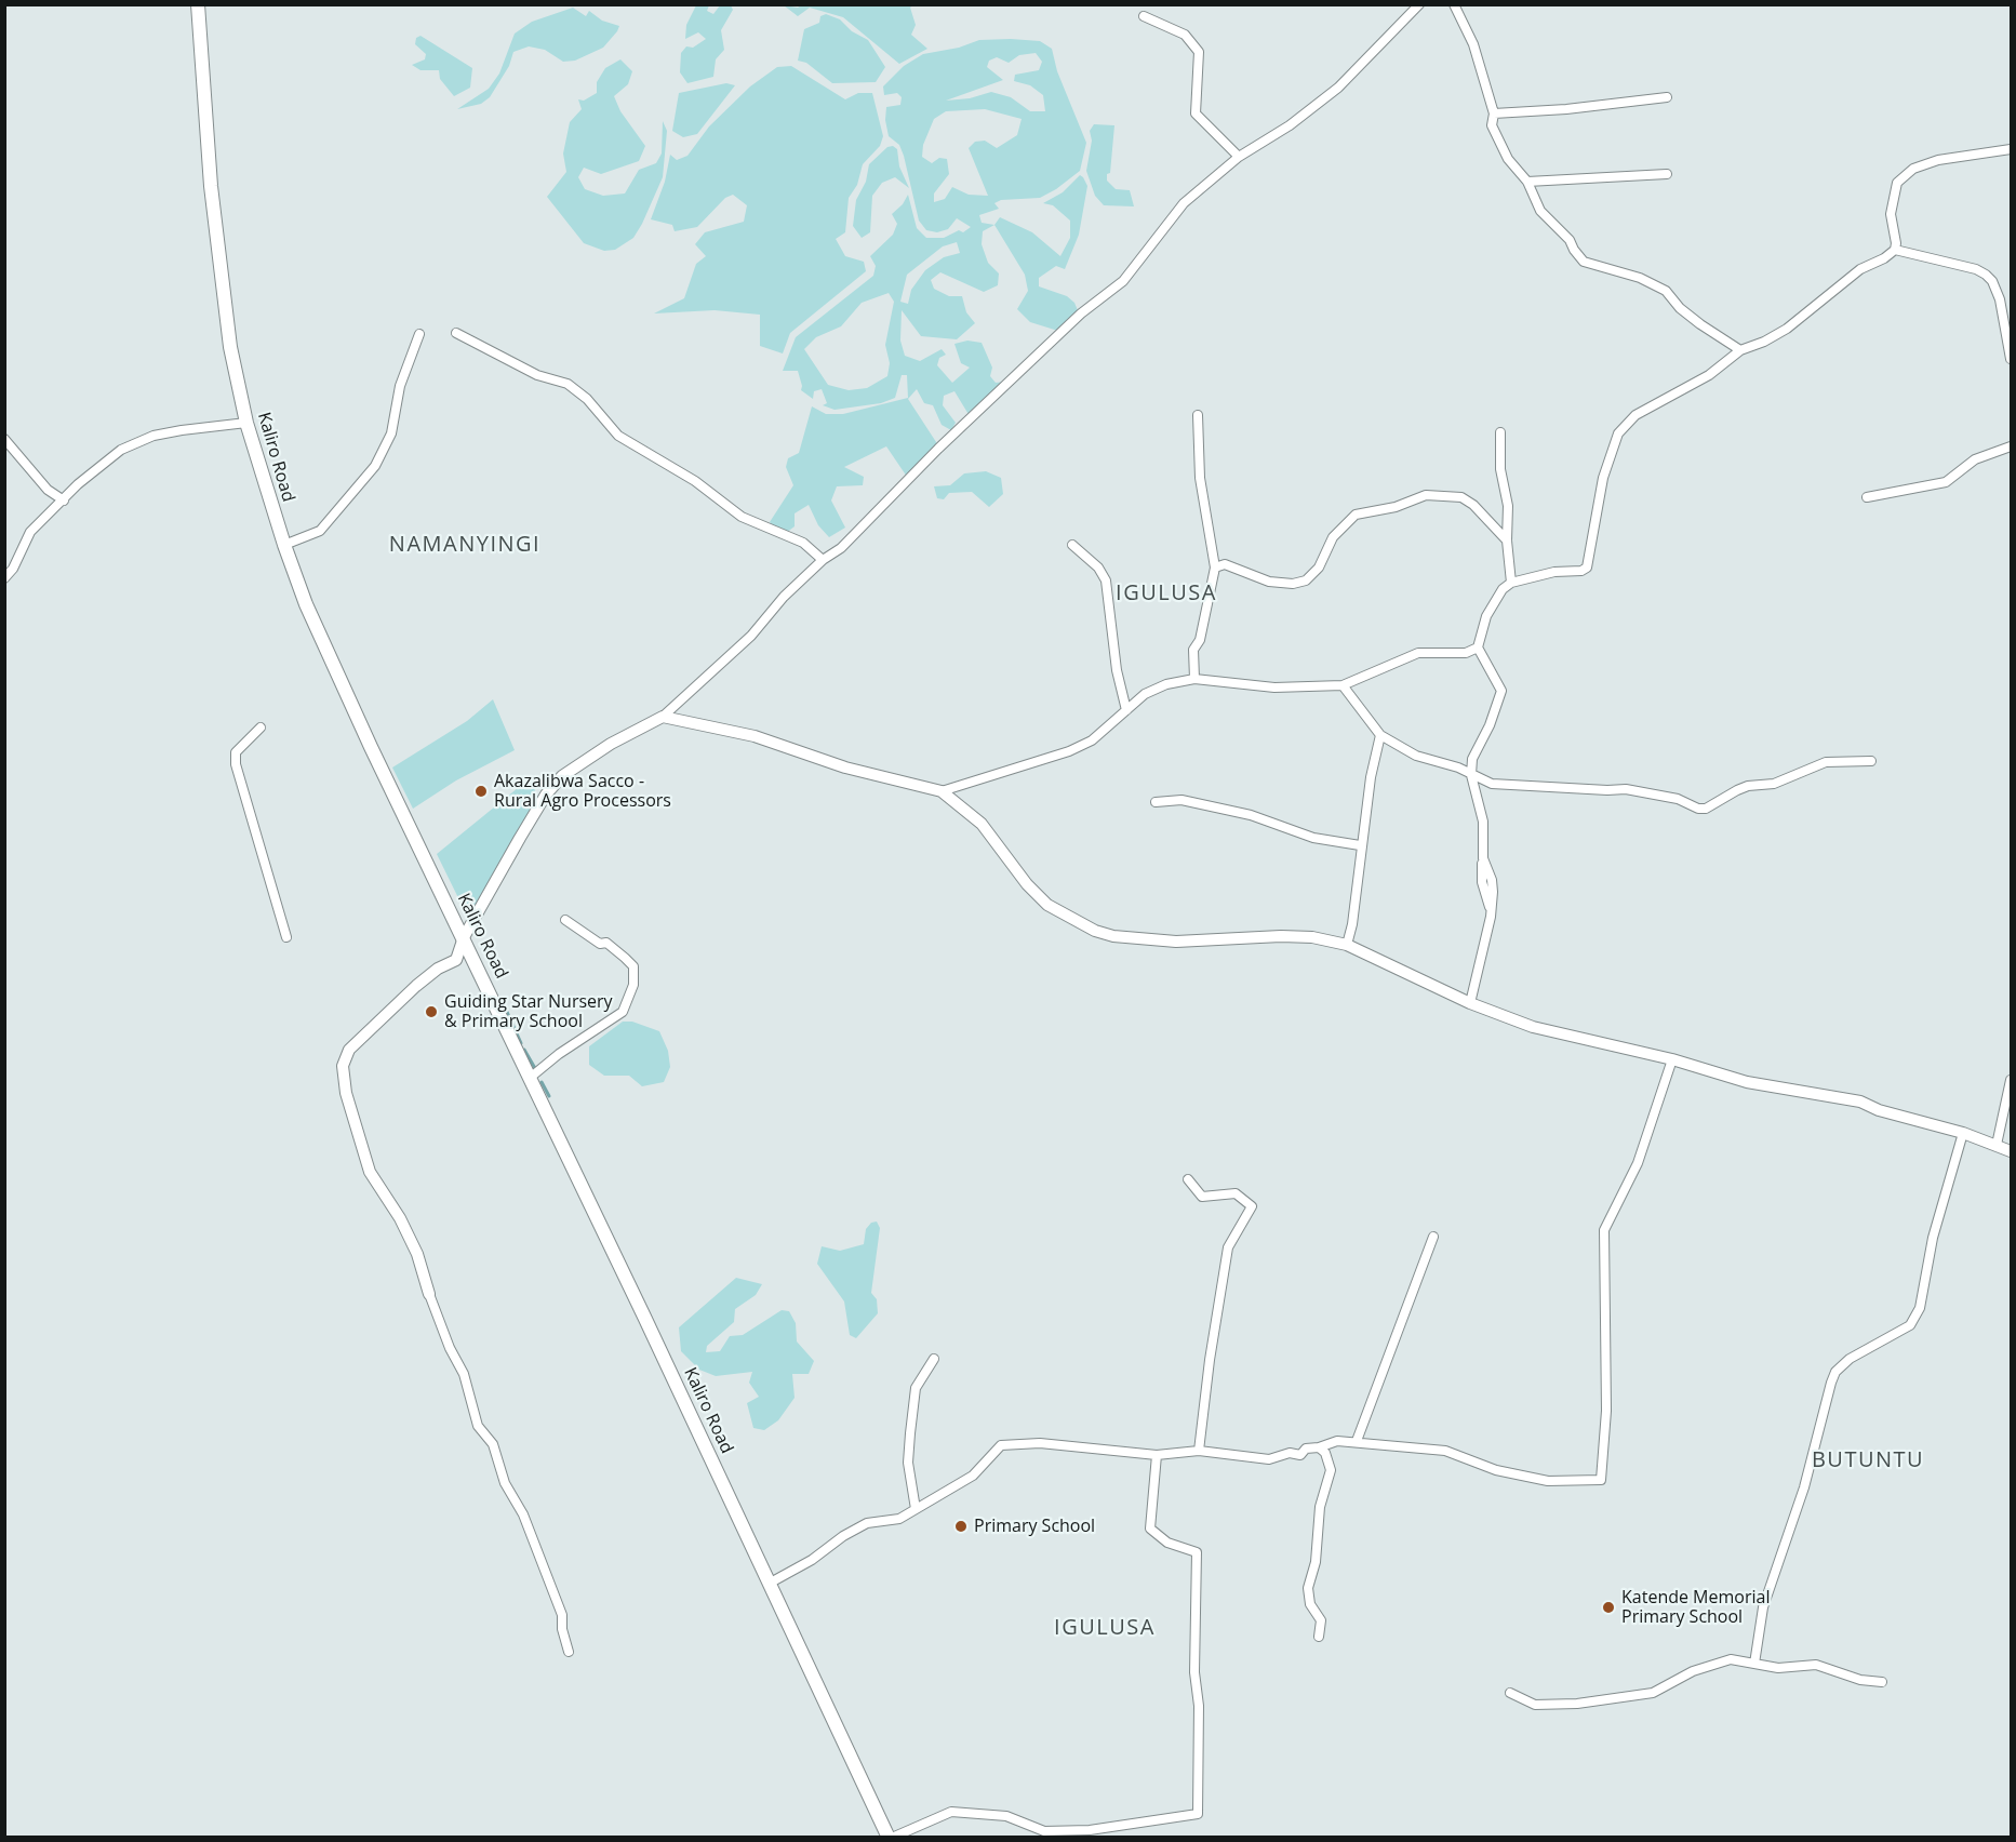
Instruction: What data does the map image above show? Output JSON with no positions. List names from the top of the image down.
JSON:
{
  "streets": {
    "main road": ["Kaliro Road"]
  },
  "districts": [
    "NAMANYINGI",
    "IGULUSA",
    "BUTUNTU",
    "IGULUSA"
  ],
  "places": [
    "Akazalibwa Sacco - Rural Agro Processors",
    "Guiding Star Nursery & Primary School",
    "Primary School",
    "Katende Memorial Primary School"
  ]
}
